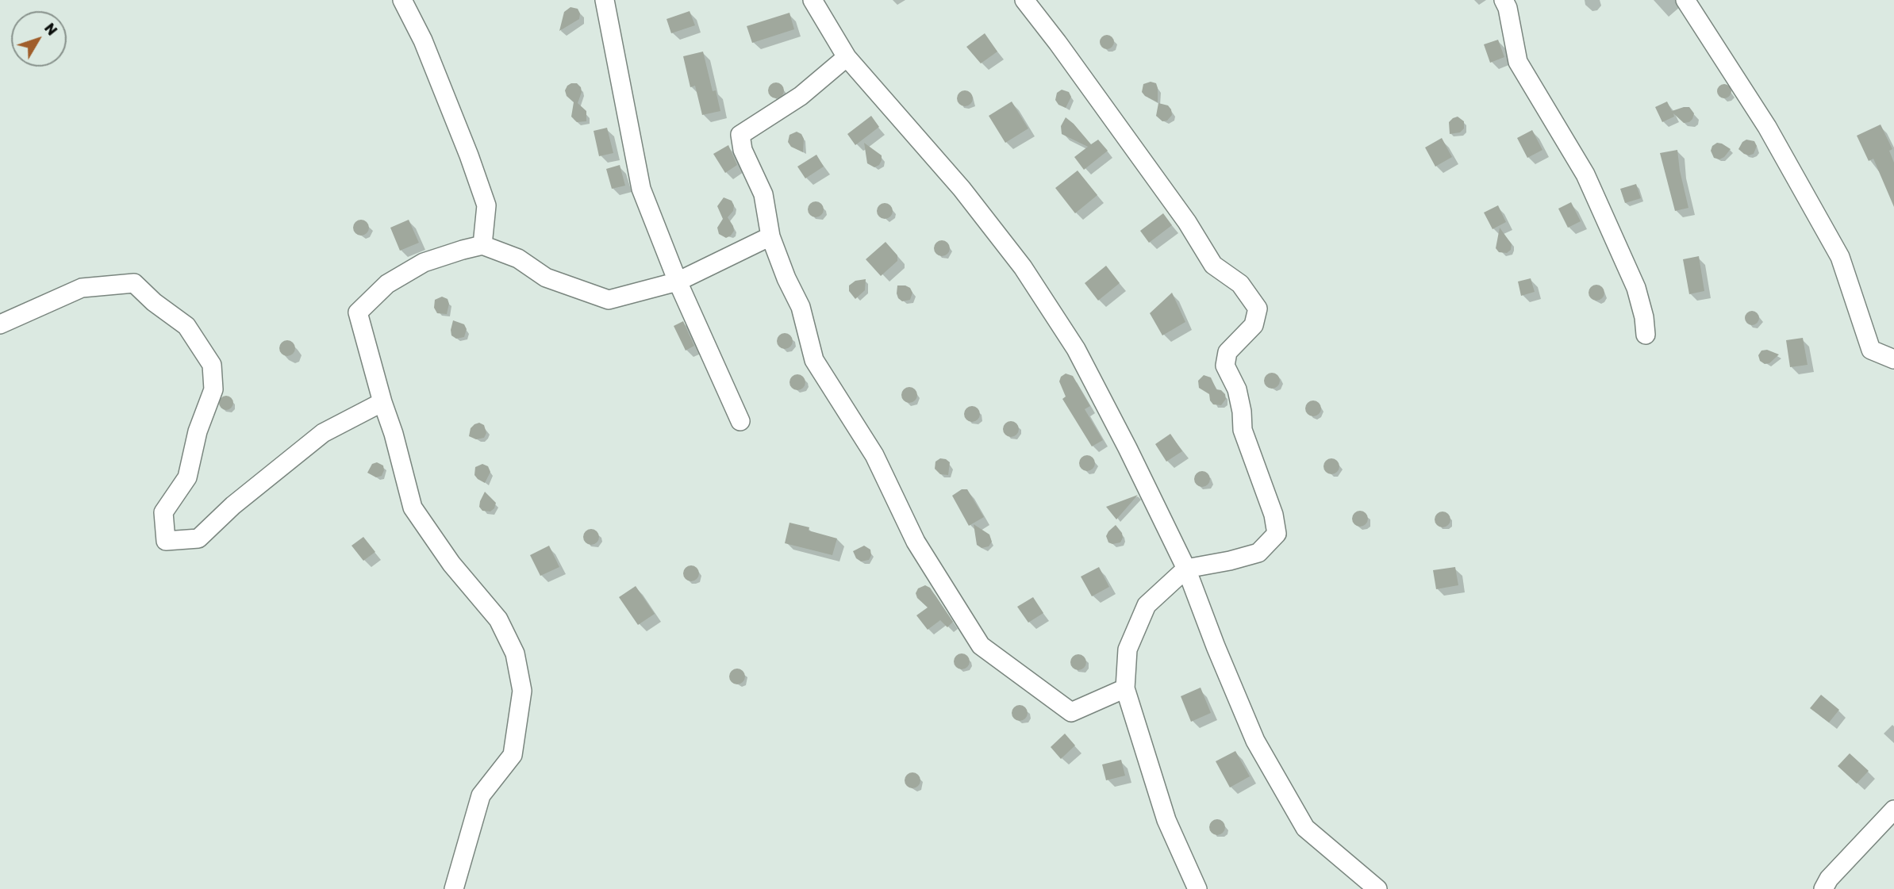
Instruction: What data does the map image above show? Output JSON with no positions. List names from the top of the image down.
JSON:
{
  "north": "top right"
}
